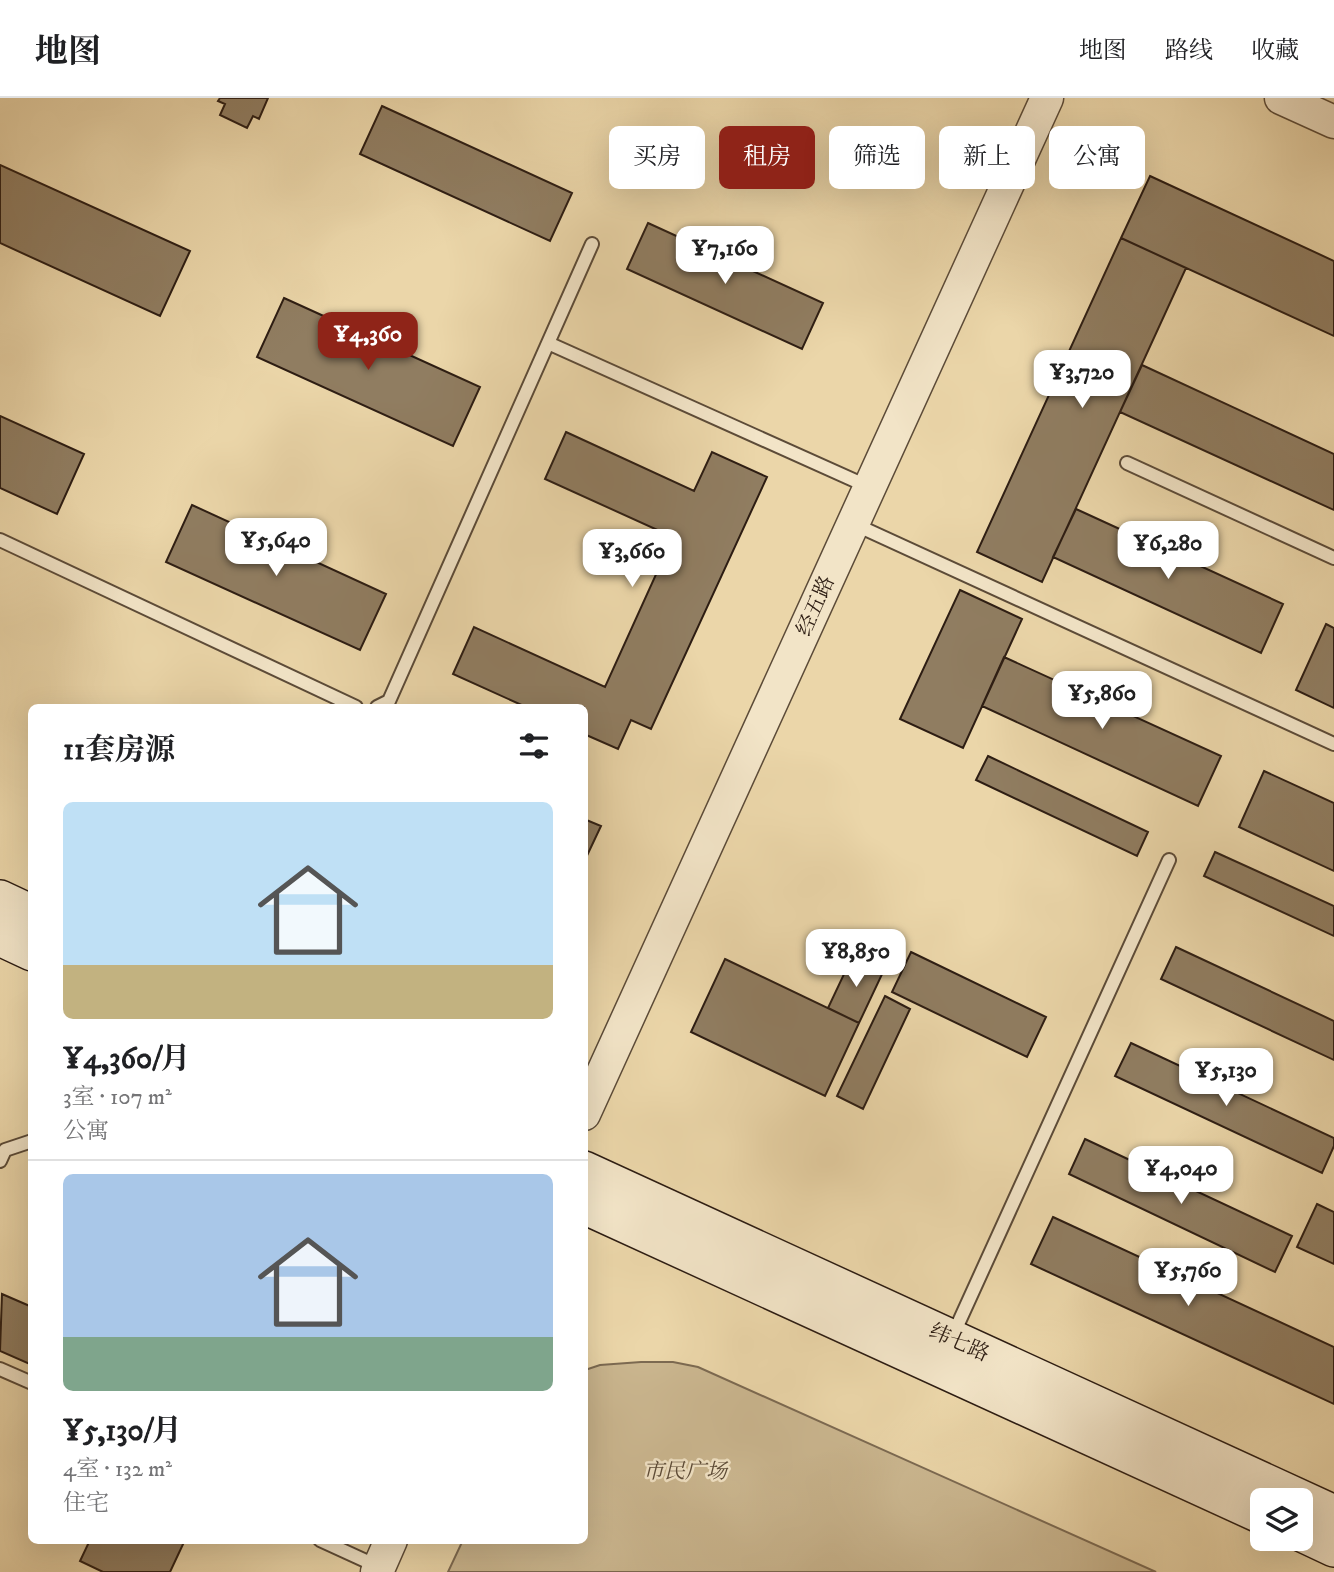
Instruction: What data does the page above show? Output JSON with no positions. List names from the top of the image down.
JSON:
{
  "streets": {
    "main road": ["纬七路"],
    "street": ["经五路"]
  },
  "parks": ["市民广场"],
  "page": {
    "header": "地图",
    "nav": ["地图", "路线", "收藏"],
    "chip": [
      "买房",
      "租房",
      "筛选",
      "新上",
      "公寓"
    ],
    "price": [
      "¥7,160",
      "¥4,360",
      "¥3,720",
      "¥5,640",
      "¥6,280",
      "¥3,660",
      "¥5,860",
      "¥8,850",
      "¥5,130",
      "¥4,040",
      "¥5,760"
    ],
    "heading": "11套房源",
    "list": [
      {
        "name": "¥4,360/月",
        "note": "3室 · 107 m² · 公寓"
      },
      {
        "name": "¥5,130/月",
        "note": "4室 · 132 m² · 住宅"
      }
    ]
  }
}
